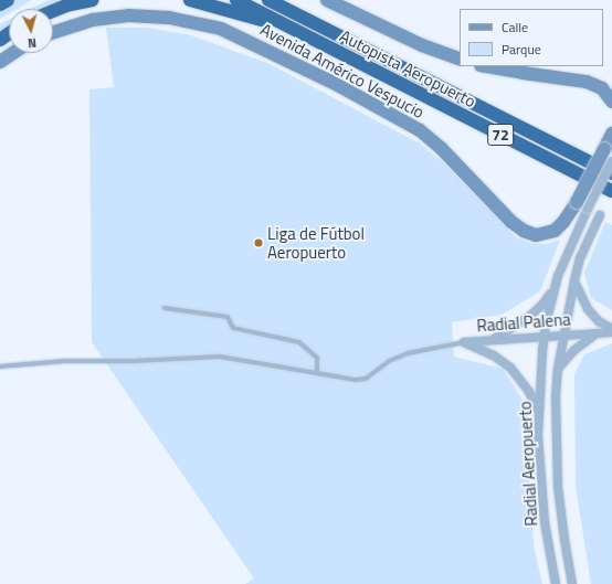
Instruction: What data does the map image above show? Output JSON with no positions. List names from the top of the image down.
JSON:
{
  "streets": {
    "highway": ["Autopista Aeropuerto", "72"],
    "street": ["Avenida Américo Vespucio", "Radial Palena", "Radial Aeropuerto"]
  },
  "crossings": [
    ["Avenida Américo Vespucio", "Radial Aeropuerto"],
    ["Radial Palena", "Radial Aeropuerto"]
  ],
  "places": ["Liga de Fútbol Aeropuerto"],
  "legend": ["Calle", "Parque"],
  "north": "bottom"
}
